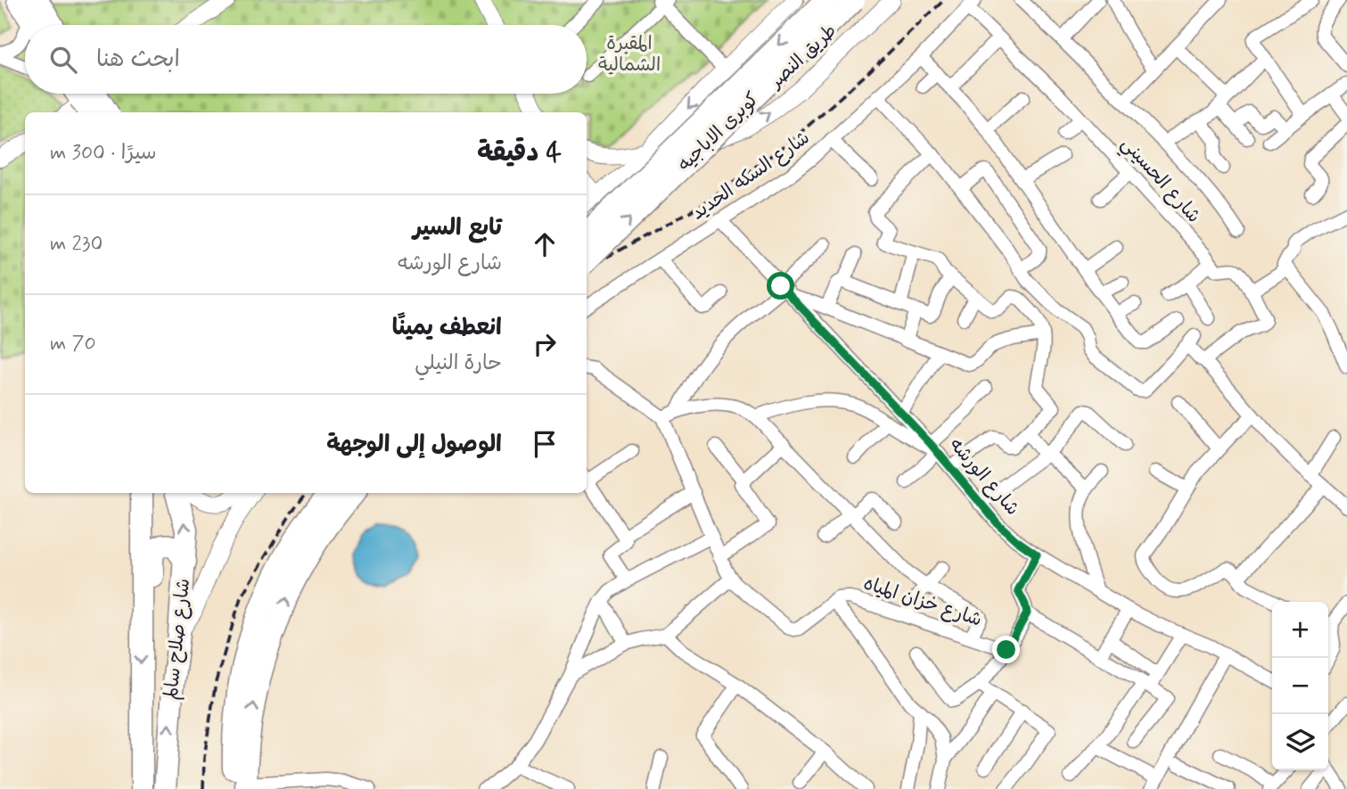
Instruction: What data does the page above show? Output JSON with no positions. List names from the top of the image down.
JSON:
{
  "streets": {
    "highway": ["كوبرى الاباجيه", "شارع صلاح سالم"],
    "street": [
      "طريق النصر",
      "شارع السكه الحديد",
      "شارع الحسيني",
      "شارع الورشه",
      "شارع خزان المياه"
    ]
  },
  "crossings": [
    ["شارع السكه الحديد", "شارع الحسيني"],
    ["شارع السكه الحديد", "شارع الورشه"]
  ],
  "parks": ["المقبرة الشمالية"],
  "page": {
    "search": "ابحث هنا",
    "heading": ["4 دقيقة", "سيرًا · 300 m"],
    "list": [
      ["تابع السير", "شارع الورشه", "230 m"],
      ["انعطف يمينًا", "حارة النيلي", "70 m"],
      "الوصول إلى الوجهة"
    ],
    "map_buttons": ["+", "−"]
  }
}
